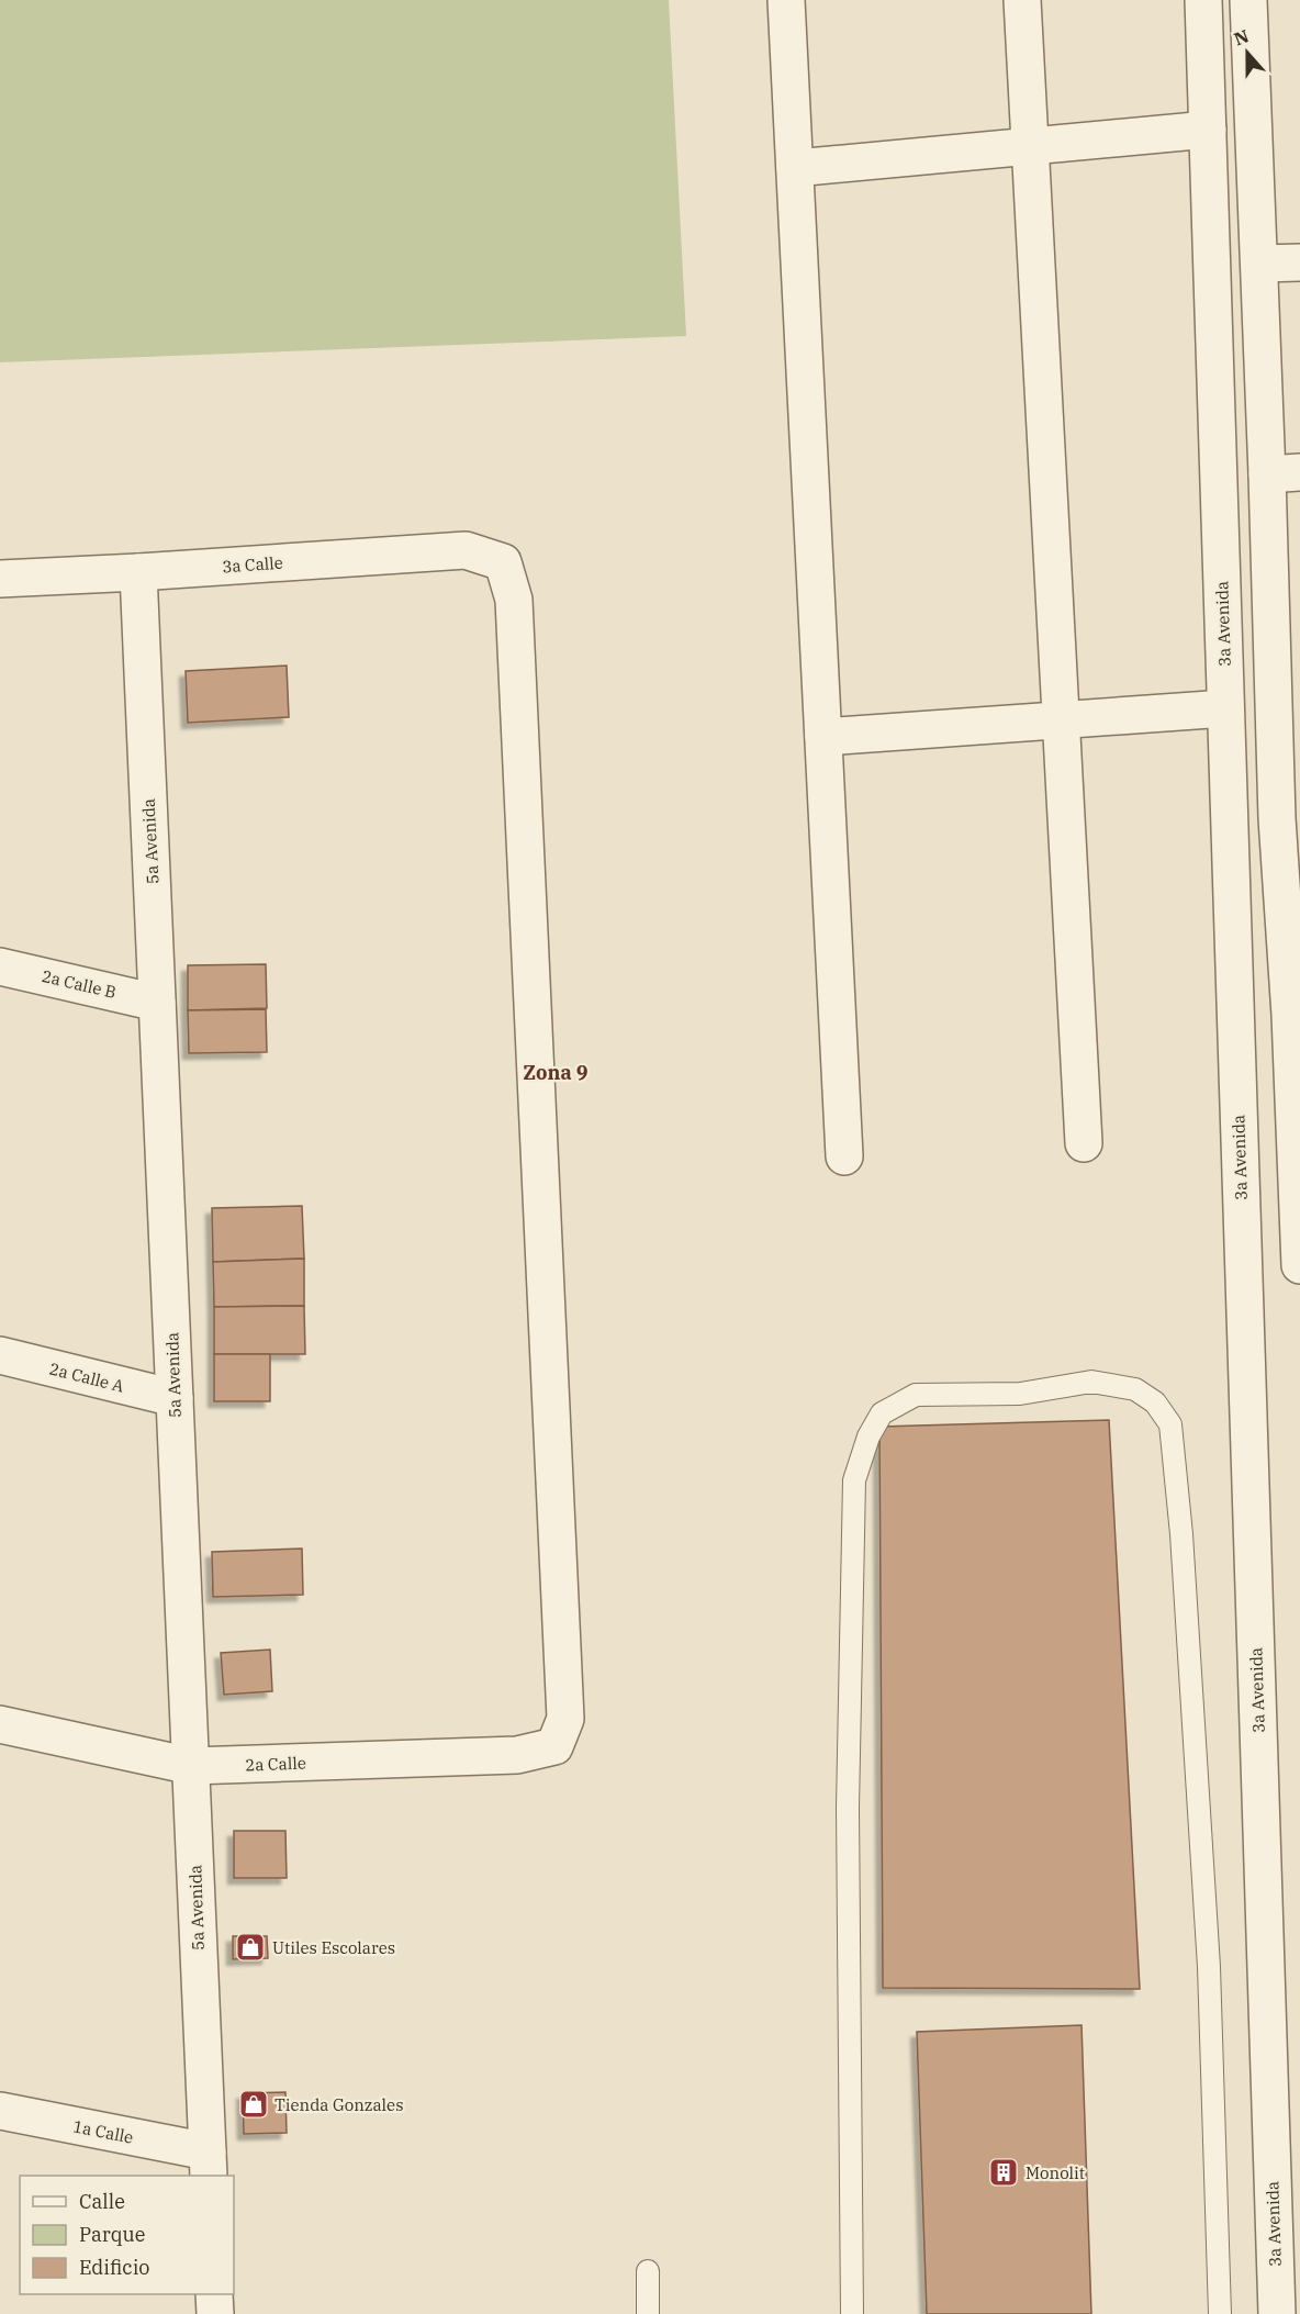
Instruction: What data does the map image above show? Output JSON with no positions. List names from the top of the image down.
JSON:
{
  "streets": {
    "street": [
      "3a Calle",
      "3a Avenida",
      "5a Avenida",
      "2a Calle B",
      "2a Calle A",
      "2a Calle",
      "1a Calle"
    ]
  },
  "crossings": [
    ["3a Calle", "5a Avenida"],
    ["3a Calle", "2a Calle"],
    ["5a Avenida", "2a Calle B"],
    ["5a Avenida", "2a Calle A"],
    ["5a Avenida", "2a Calle"],
    ["5a Avenida", "1a Calle"]
  ],
  "districts": ["Zona 9"],
  "places": {
    "shop": ["Utiles Escolares", "Tienda Gonzales"],
    "building": ["Monolit"]
  },
  "legend": ["Calle", "Parque", "Edificio"],
  "north": "top"
}
